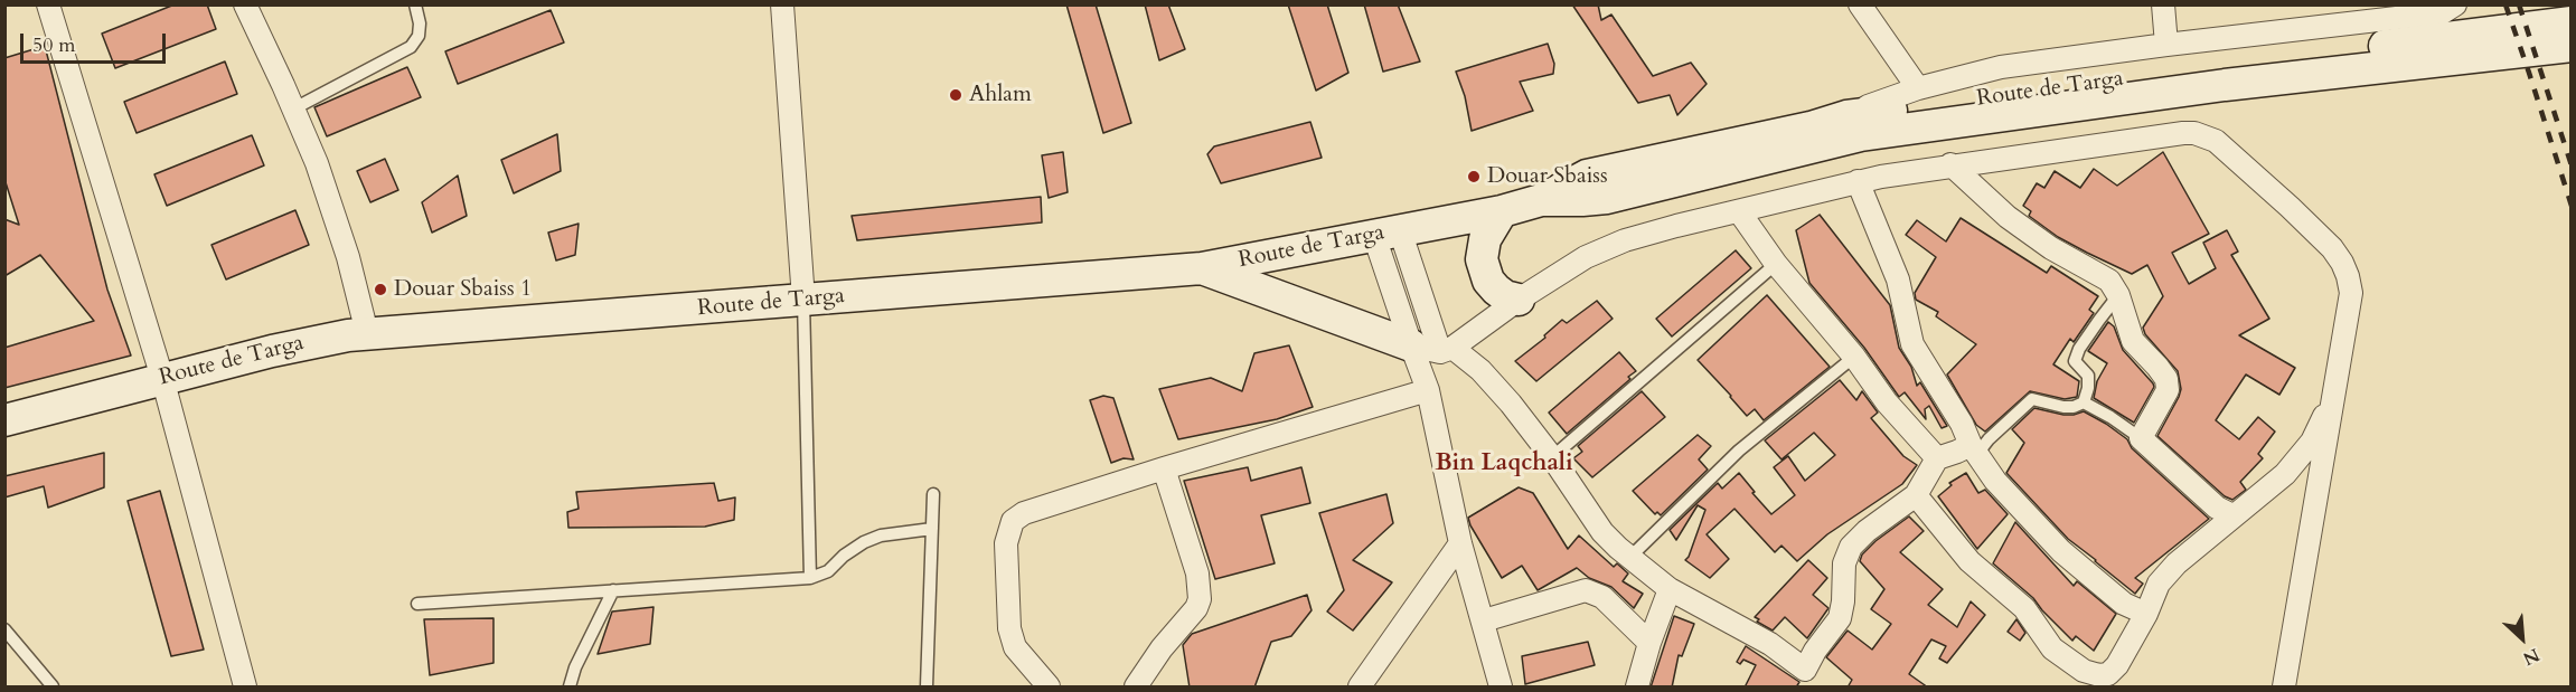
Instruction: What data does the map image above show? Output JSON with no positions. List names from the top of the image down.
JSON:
{
  "streets": {
    "main road": ["Route de Targa"]
  },
  "districts": ["Bin Laqchali"],
  "places": ["Ahlam", "Douar Sbaiss", "Douar Sbaiss 1"],
  "scale_bar": "50 m",
  "north": "bottom right"
}
